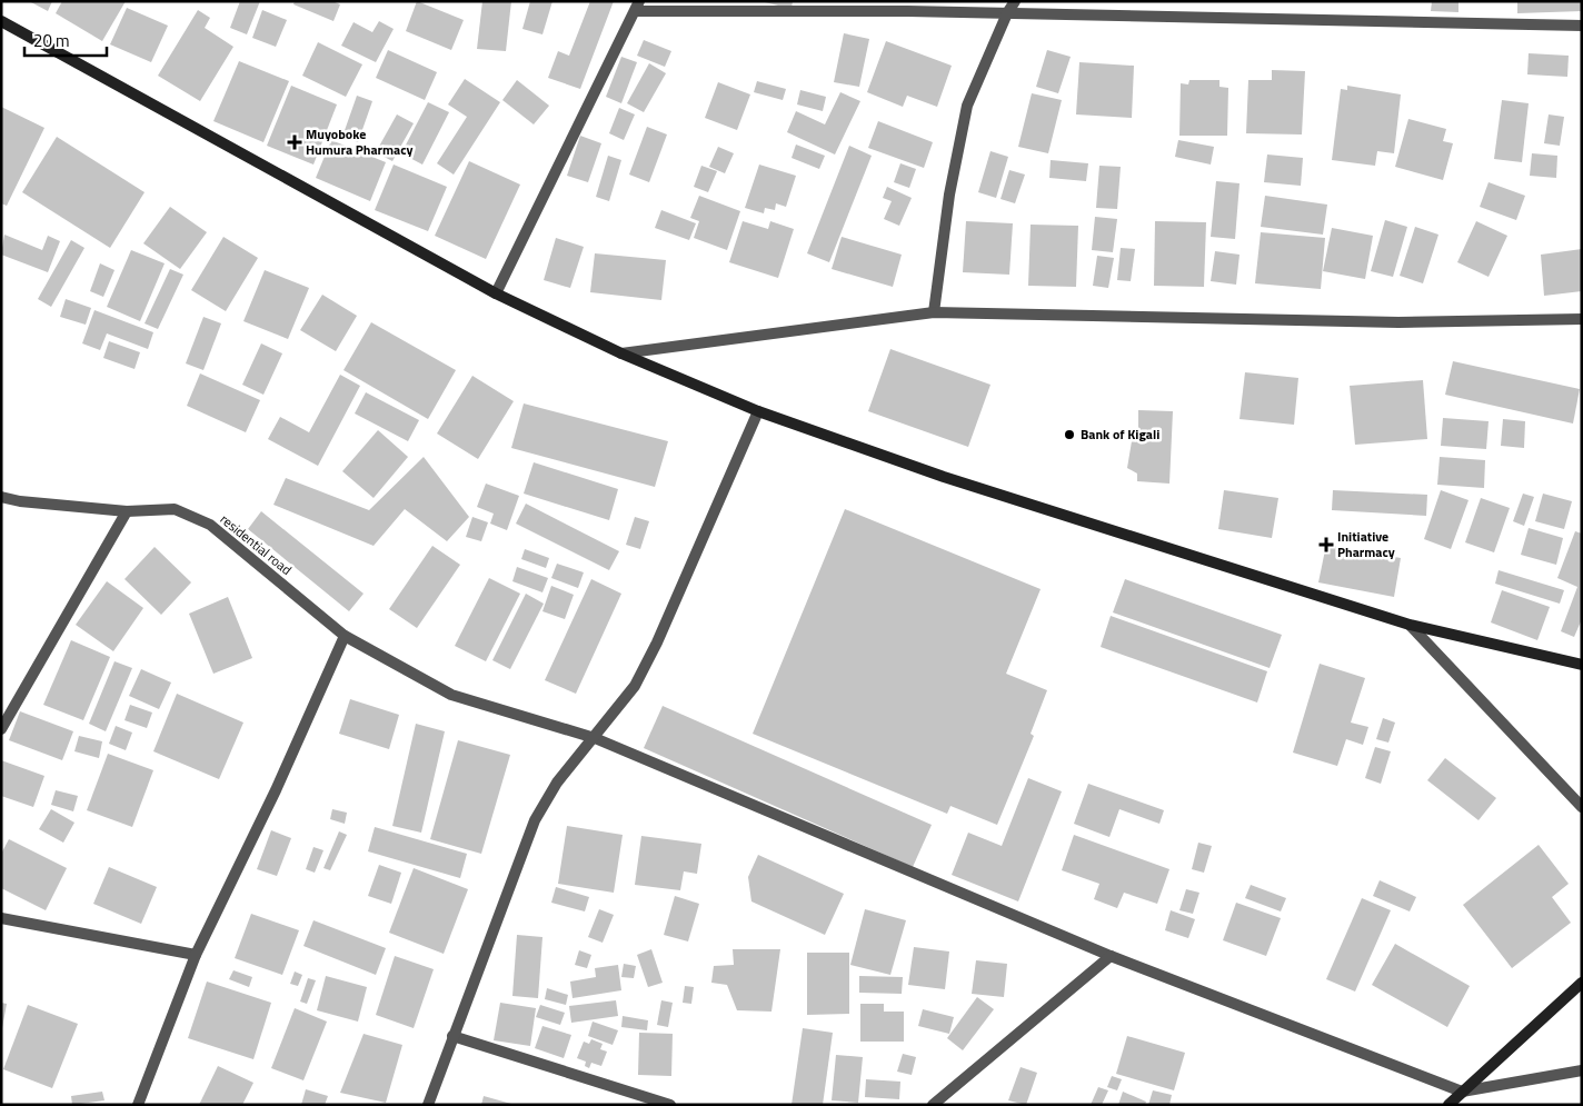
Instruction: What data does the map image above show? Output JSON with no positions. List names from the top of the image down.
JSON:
{
  "streets": {
    "street": ["residential road"]
  },
  "places": {
    "health": ["Muyoboke Humura Pharmacy", "Initiative Pharmacy"],
    "other": ["Bank of Kigali"]
  },
  "scale_bar": "20 m"
}
